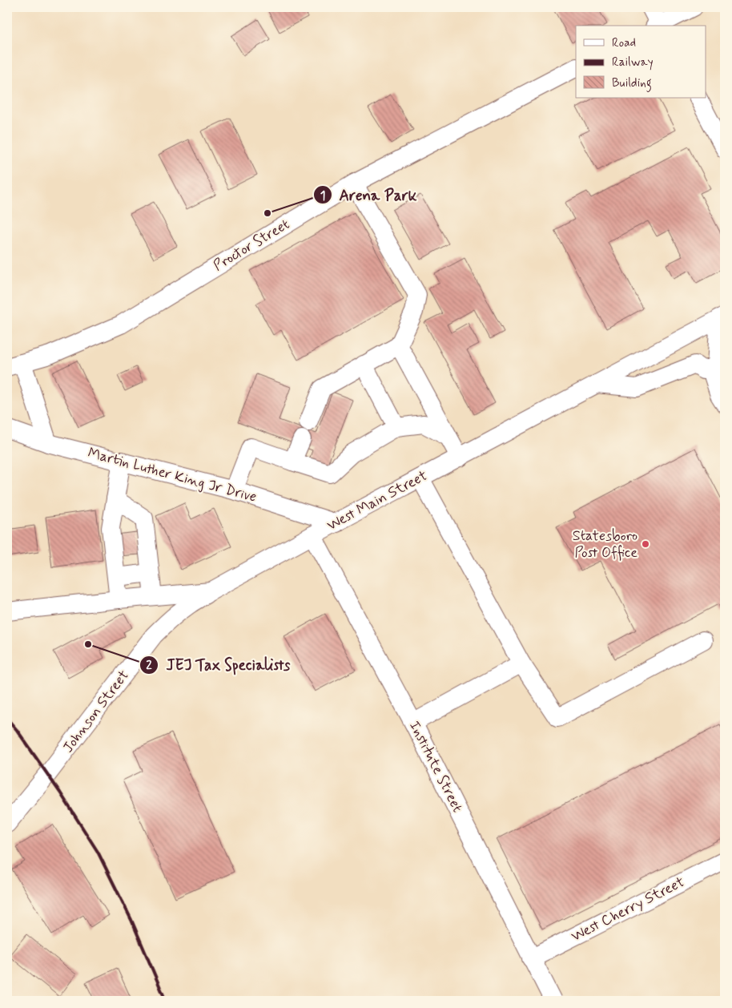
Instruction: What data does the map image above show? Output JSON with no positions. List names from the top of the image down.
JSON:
{
  "streets": {
    "street": [
      "Proctor Street",
      "Martin Luther King Jr Drive",
      "West Main Street",
      "Johnson Street",
      "Institute Street",
      "West Cherry Street"
    ]
  },
  "crossings": [
    ["Martin Luther King Jr Drive", "West Main Street"],
    ["West Main Street", "Johnson Street"],
    ["West Main Street", "Institute Street"],
    ["Institute Street", "West Cherry Street"]
  ],
  "places": ["Arena Park", "Statesboro Post Office", "JEJ Tax Specialists"],
  "legend": ["Road", "Railway", "Building"]
}
